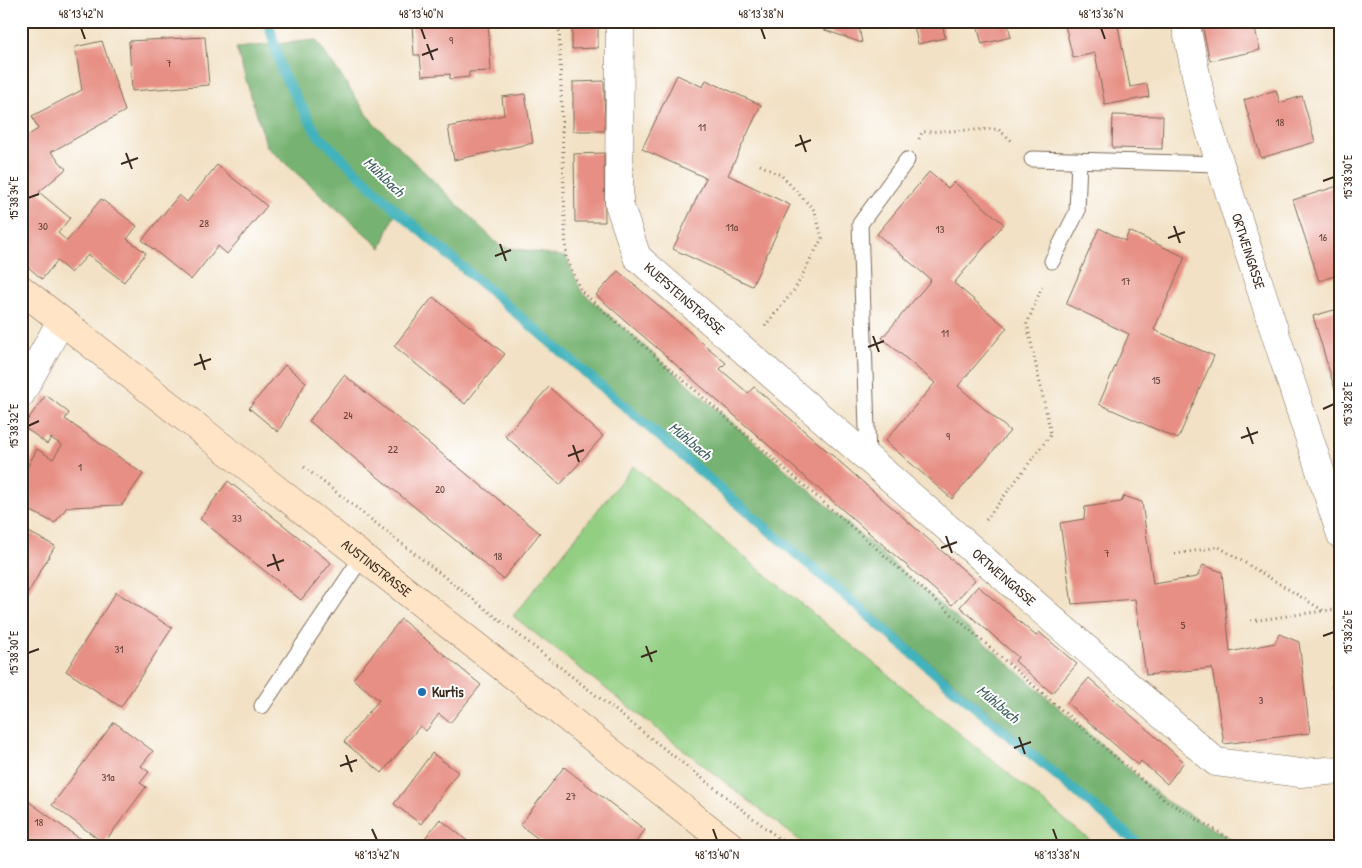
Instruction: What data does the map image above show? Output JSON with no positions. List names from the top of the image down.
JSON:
{
  "streets": {
    "main road": ["AUSTINSTRASSE"],
    "street": ["ORTWEINGASSE", "KUEFSTEINSTRASSE"]
  },
  "crossings": [
    ["ORTWEINGASSE", "KUEFSTEINSTRASSE"]
  ],
  "water": ["Mühlbach"],
  "places": ["Kurtis"],
  "house_numbers": [
    "9",
    "7",
    "18",
    "11",
    "28",
    "30",
    "11a",
    "13",
    "16",
    "17",
    "11",
    "15",
    "24",
    "9",
    "22",
    "1",
    "20",
    "33",
    "7",
    "18",
    "5",
    "31",
    "3",
    "31a",
    "27",
    "18"
  ],
  "coordinates": [
    "48°13'42\"N",
    "48°13'40\"N",
    "48°13'38\"N",
    "48°13'36\"N",
    "15°38'30\"E",
    "15°38'34\"E",
    "15°38'28\"E",
    "15°38'32\"E",
    "15°38'26\"E"
  ]
}
